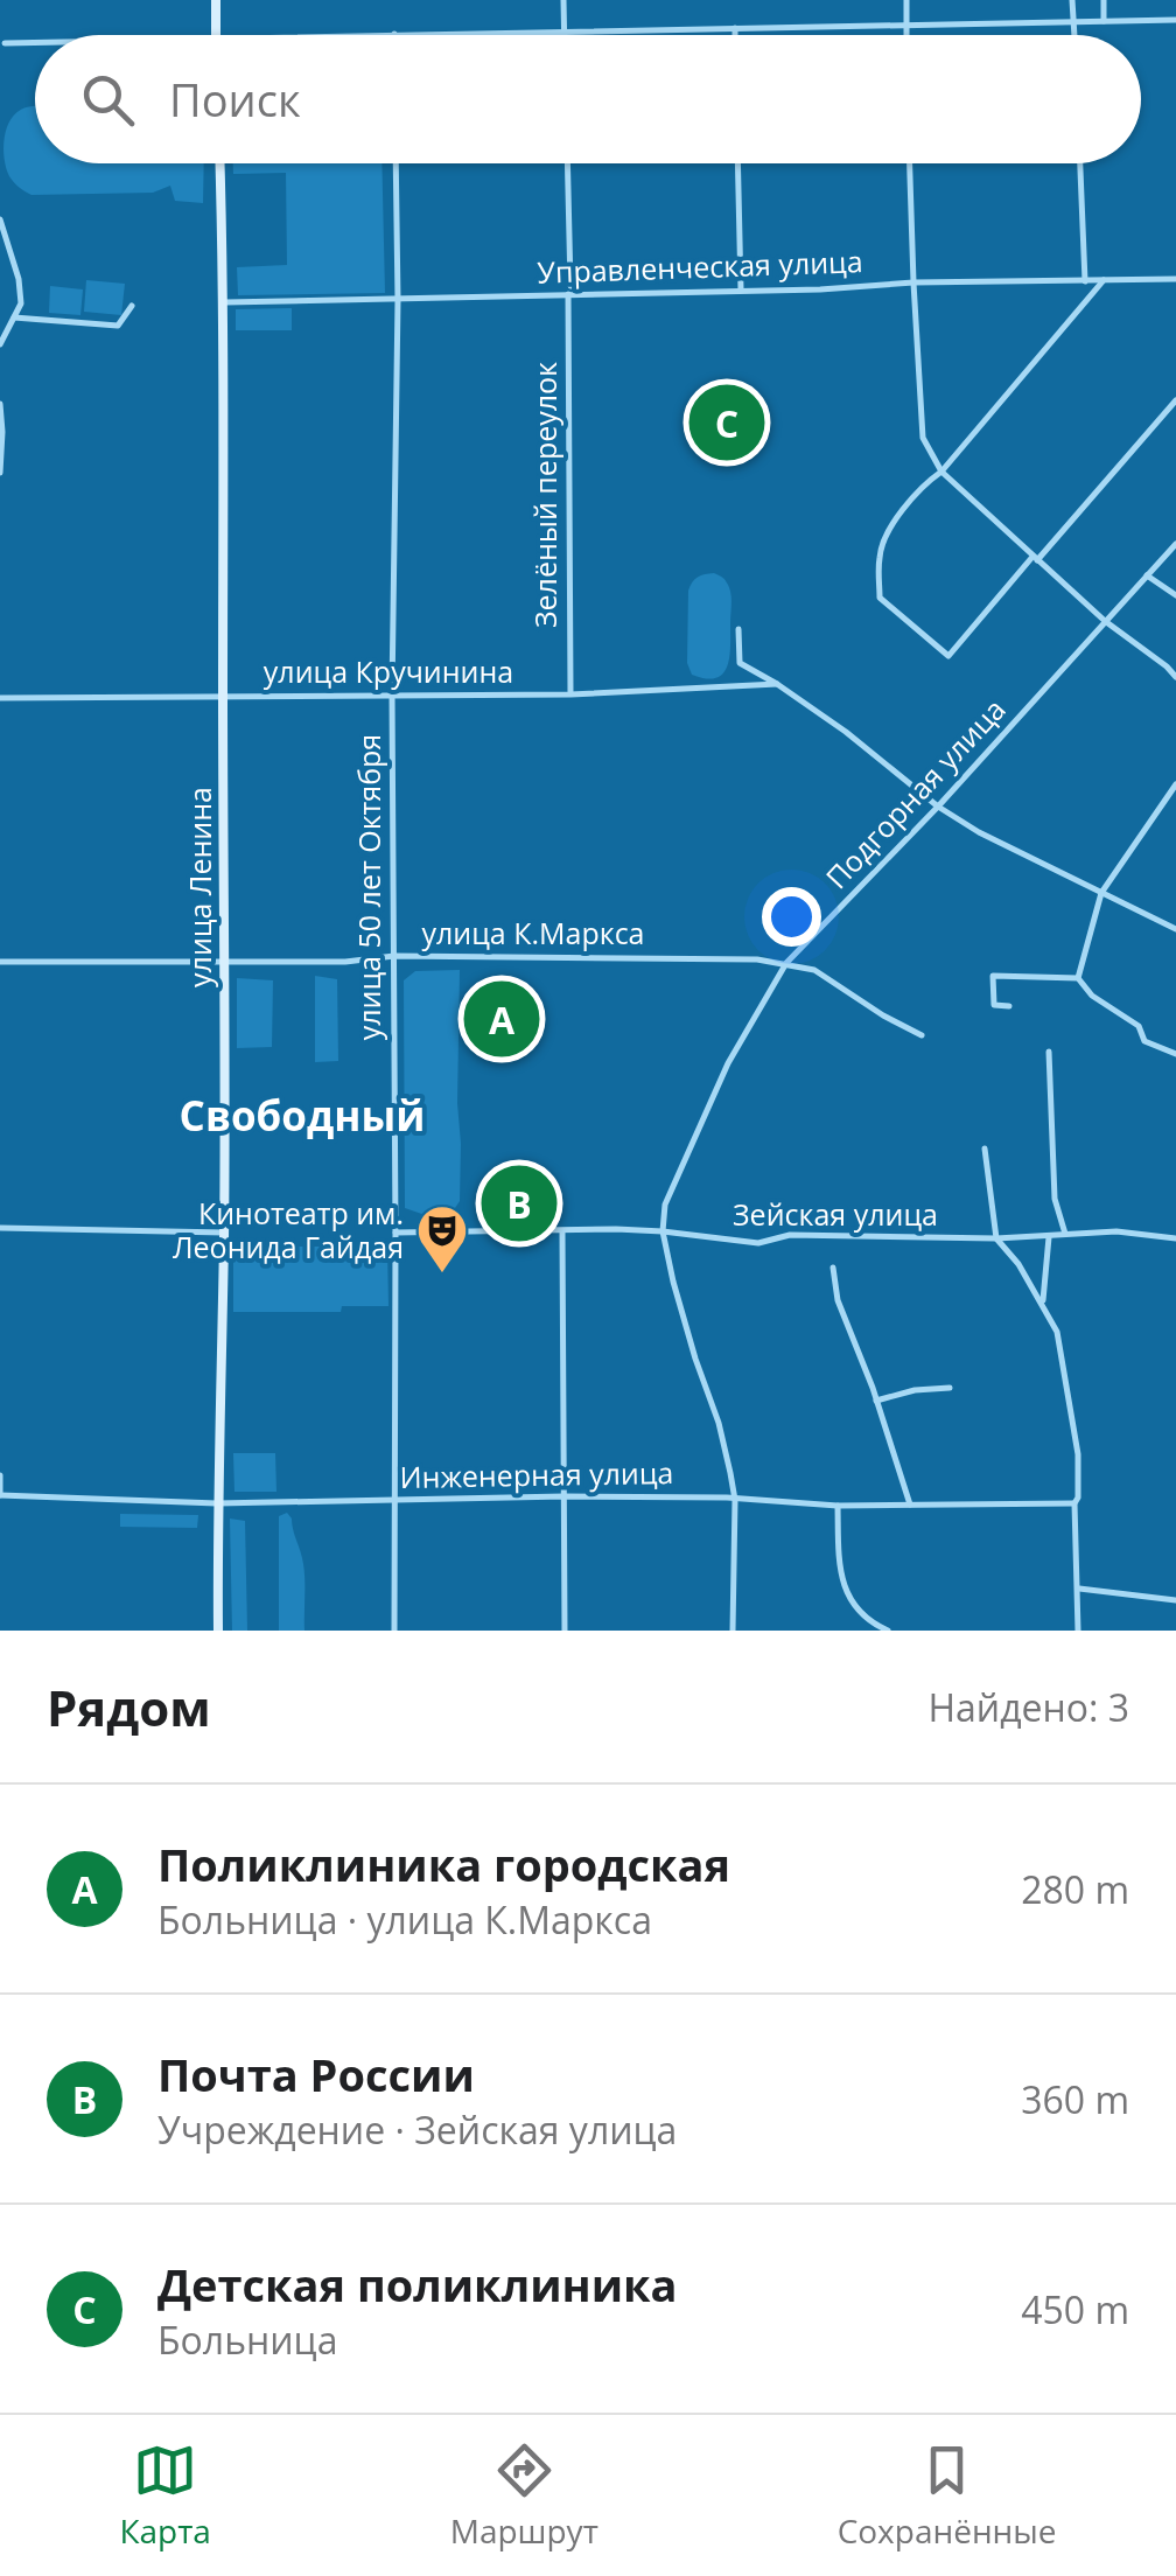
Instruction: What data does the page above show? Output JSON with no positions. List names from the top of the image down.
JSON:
{
  "streets": {
    "main road": ["улица Ленина"],
    "street": [
      "Управленческая улица",
      "Зелёный переулок",
      "улица Кручинина",
      "Подгорная улица",
      "улица 50 лет Октября",
      "улица К.Маркса",
      "Зейская улица",
      "Инженерная улица"
    ]
  },
  "crossings": [
    ["Управленческая улица", "Зелёный переулок"],
    ["Управленческая улица", "улица Ленина"],
    ["Управленческая улица", "улица 50 лет Октября"],
    ["Зелёный переулок", "улица Кручинина"],
    ["улица Кручинина", "улица Ленина"],
    ["улица Кручинина", "улица 50 лет Октября"],
    ["Подгорная улица", "улица К.Маркса"],
    ["Подгорная улица", "Зейская улица"],
    ["Подгорная улица", "Инженерная улица"],
    ["улица Ленина", "улица К.Маркса"],
    ["улица Ленина", "Инженерная улица"],
    ["улица 50 лет Октября", "улица К.Маркса"],
    ["улица 50 лет Октября", "Зейская улица"],
    ["улица 50 лет Октября", "Инженерная улица"]
  ],
  "districts": ["Свободный"],
  "places": {
    "theatre": ["Кинотеатр им. Леонида Гайдая"]
  },
  "page": {
    "search": "Поиск",
    "pins": ["C", "A", "B"],
    "heading": ["Рядом", "Найдено: 3"],
    "list": [
      {
        "mark": "A",
        "name": "Поликлиника городская",
        "note": "Больница · улица К.Маркса",
        "value": "280 m"
      },
      {
        "mark": "B",
        "name": "Почта России",
        "note": "Учреждение · Зейская улица",
        "value": "360 m"
      },
      {
        "mark": "C",
        "name": "Детская поликлиника",
        "note": "Больница",
        "value": "450 m"
      }
    ],
    "nav": ["Карта", "Маршрут", "Сохранённые"]
  }
}
